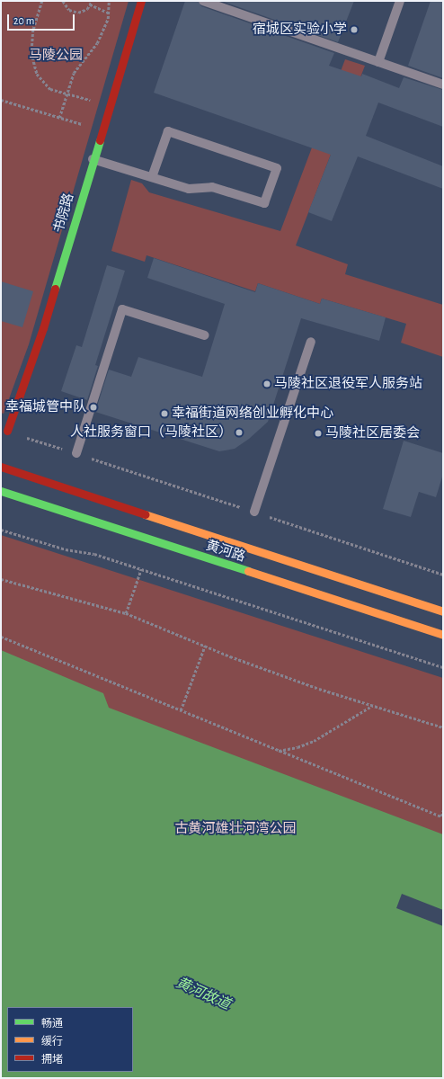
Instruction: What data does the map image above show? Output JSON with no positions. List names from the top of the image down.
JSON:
{
  "streets": {
    "main road": ["书院路", "黄河路"]
  },
  "water": ["黄河故道"],
  "parks": ["马陵公园", "古黄河雄壮河湾公园"],
  "places": [
    "宿城区实验小学",
    "马陵社区退役军人服务站",
    "幸福城管中队",
    "幸福街道网络创业孵化中心",
    "人社服务窗口（马陵社区）",
    "马陵社区居委会"
  ],
  "legend": ["畅通", "缓行", "拥堵"],
  "scale_bar": "20 m"
}
